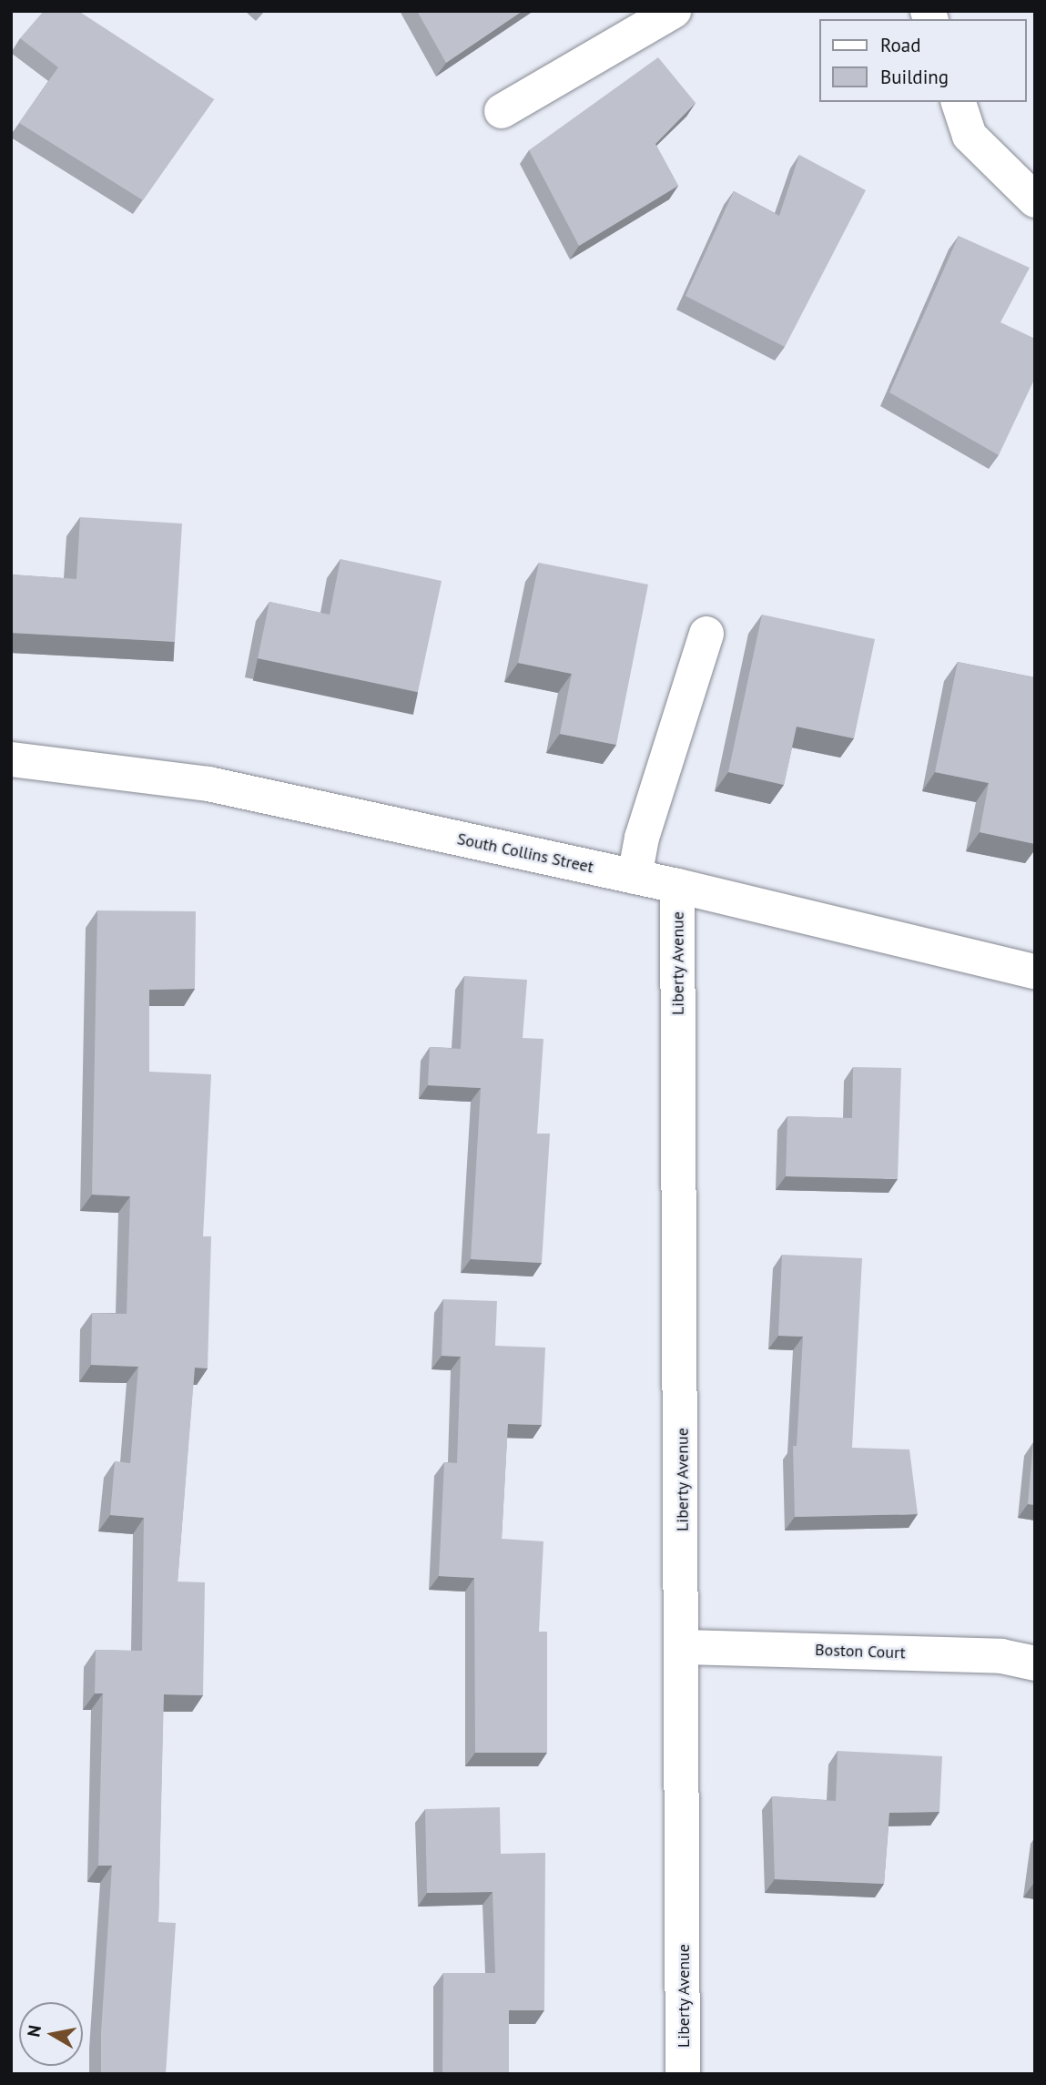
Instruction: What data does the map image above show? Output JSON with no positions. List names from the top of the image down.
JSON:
{
  "streets": {
    "street": ["South Collins Street", "Liberty Avenue", "Boston Court"]
  },
  "crossings": [
    ["South Collins Street", "Liberty Avenue"],
    ["Liberty Avenue", "Boston Court"]
  ],
  "legend": ["Road", "Building"],
  "north": "left"
}
